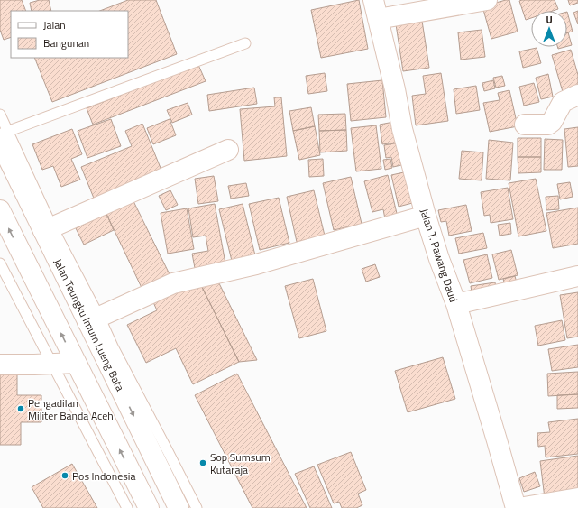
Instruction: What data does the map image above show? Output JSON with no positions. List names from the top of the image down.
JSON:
{
  "streets": {
    "main road": ["Jalan T. Pawang Daud", "Jalan Teungku Imum Lueng Bata"]
  },
  "places": ["Pengadilan Militer Banda Aceh", "Sop Sumsum Kutaraja", "Pos Indonesia"],
  "legend": ["Jalan", "Bangunan"],
  "north": "top"
}
